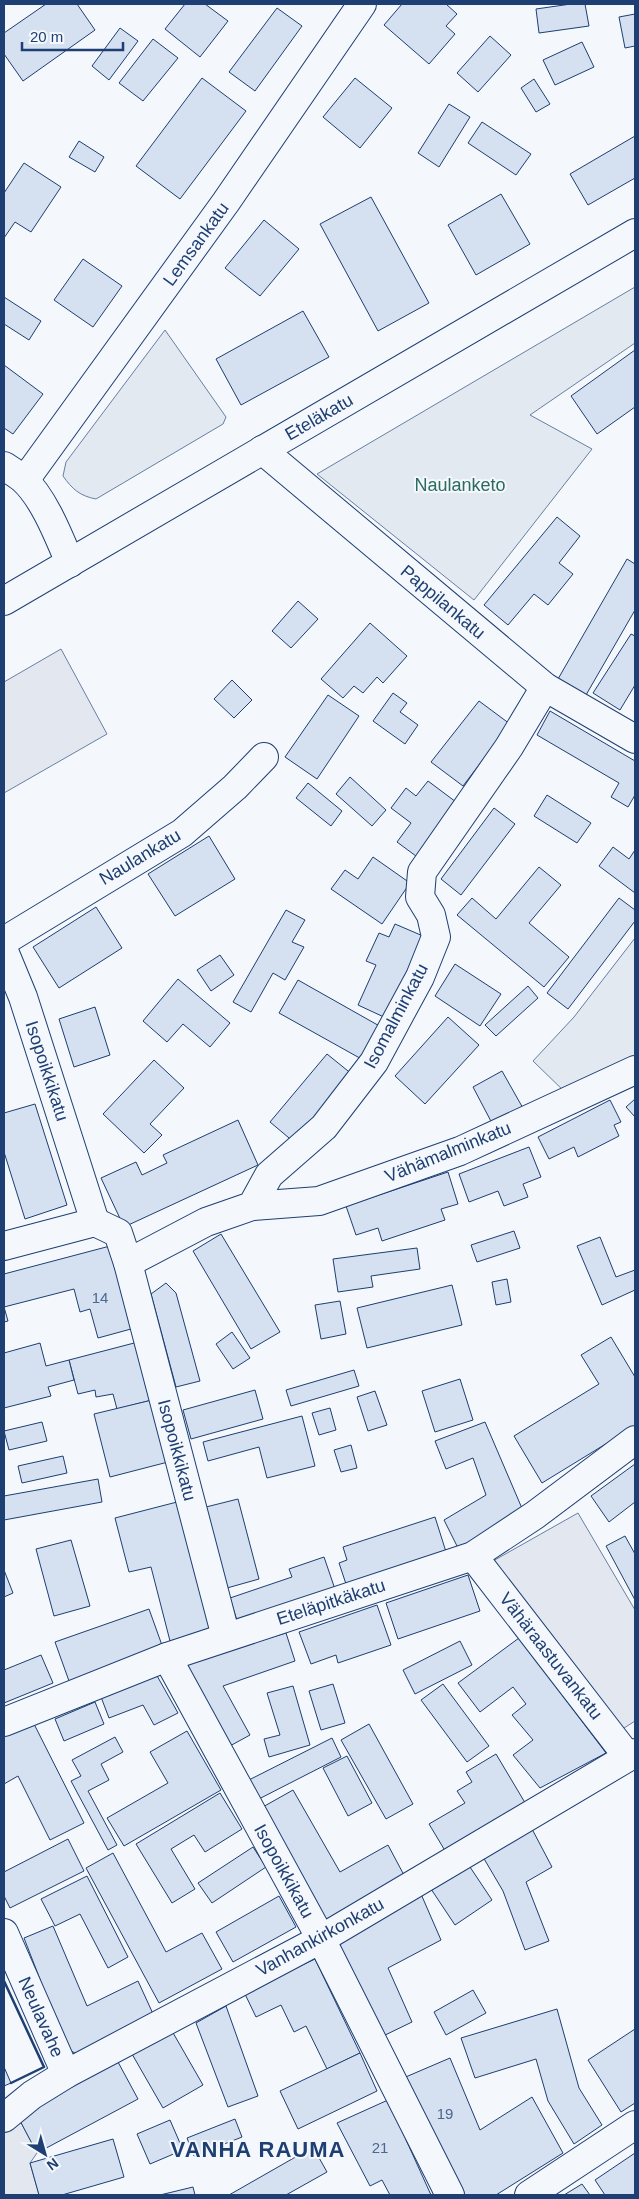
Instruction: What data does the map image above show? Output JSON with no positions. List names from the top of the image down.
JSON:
{
  "streets": {
    "street": [
      "Lemsankatu",
      "Eteläkatu",
      "Pappilankatu",
      "Naulankatu",
      "Isomalminkatu",
      "Isopoikkikatu",
      "Vähämalminkatu",
      "Eteläpitkäkatu",
      "Vähäraastuvankatu",
      "Vanhankirkonkatu",
      "Neulavahe"
    ]
  },
  "crossings": [
    ["Eteläkatu", "Pappilankatu"],
    ["Pappilankatu", "Isomalminkatu"],
    ["Isomalminkatu", "Vähämalminkatu"],
    ["Isopoikkikatu", "Eteläpitkäkatu"],
    ["Isopoikkikatu", "Vanhankirkonkatu"],
    ["Eteläpitkäkatu", "Vähäraastuvankatu"],
    ["Vähäraastuvankatu", "Vanhankirkonkatu"],
    ["Vanhankirkonkatu", "Neulavahe"]
  ],
  "districts": ["VANHA RAUMA"],
  "parks": ["Naulanketo"],
  "house_numbers": ["14", "19", "21"],
  "scale_bar": "20 m",
  "north": "bottom right"
}
